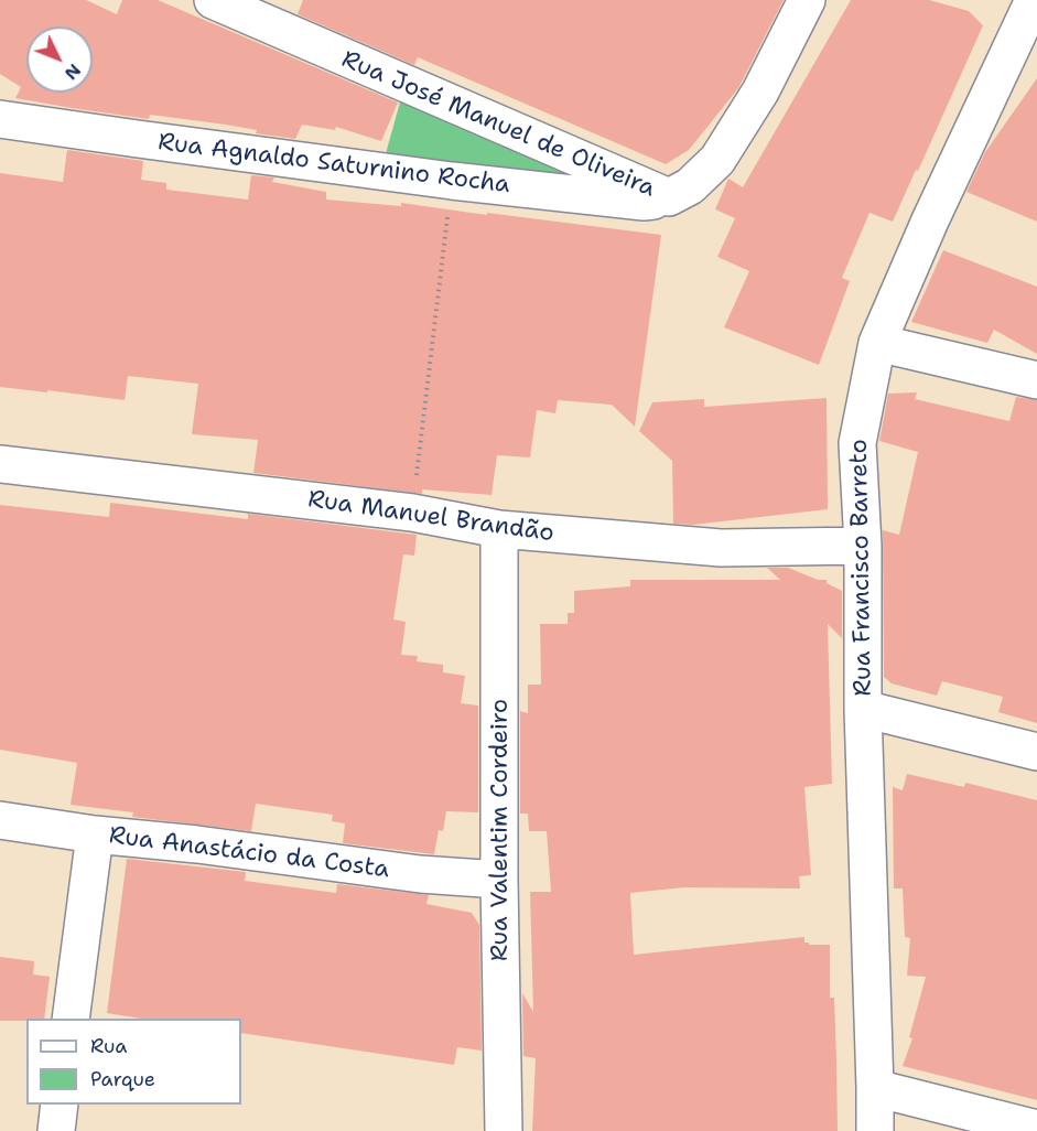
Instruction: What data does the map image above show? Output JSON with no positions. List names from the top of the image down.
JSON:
{
  "streets": {
    "street": [
      "Rua José Manuel de Oliveira",
      "Rua Agnaldo Saturnino Rocha",
      "Rua Manuel Brandão",
      "Rua Francisco Barreto",
      "Rua Valentim Cordeiro",
      "Rua Anastácio da Costa"
    ]
  },
  "crossings": [
    ["Rua José Manuel de Oliveira", "Rua Agnaldo Saturnino Rocha"],
    ["Rua Manuel Brandão", "Rua Francisco Barreto"],
    ["Rua Manuel Brandão", "Rua Valentim Cordeiro"],
    ["Rua Valentim Cordeiro", "Rua Anastácio da Costa"]
  ],
  "legend": ["Rua", "Parque"],
  "north": "bottom right"
}
